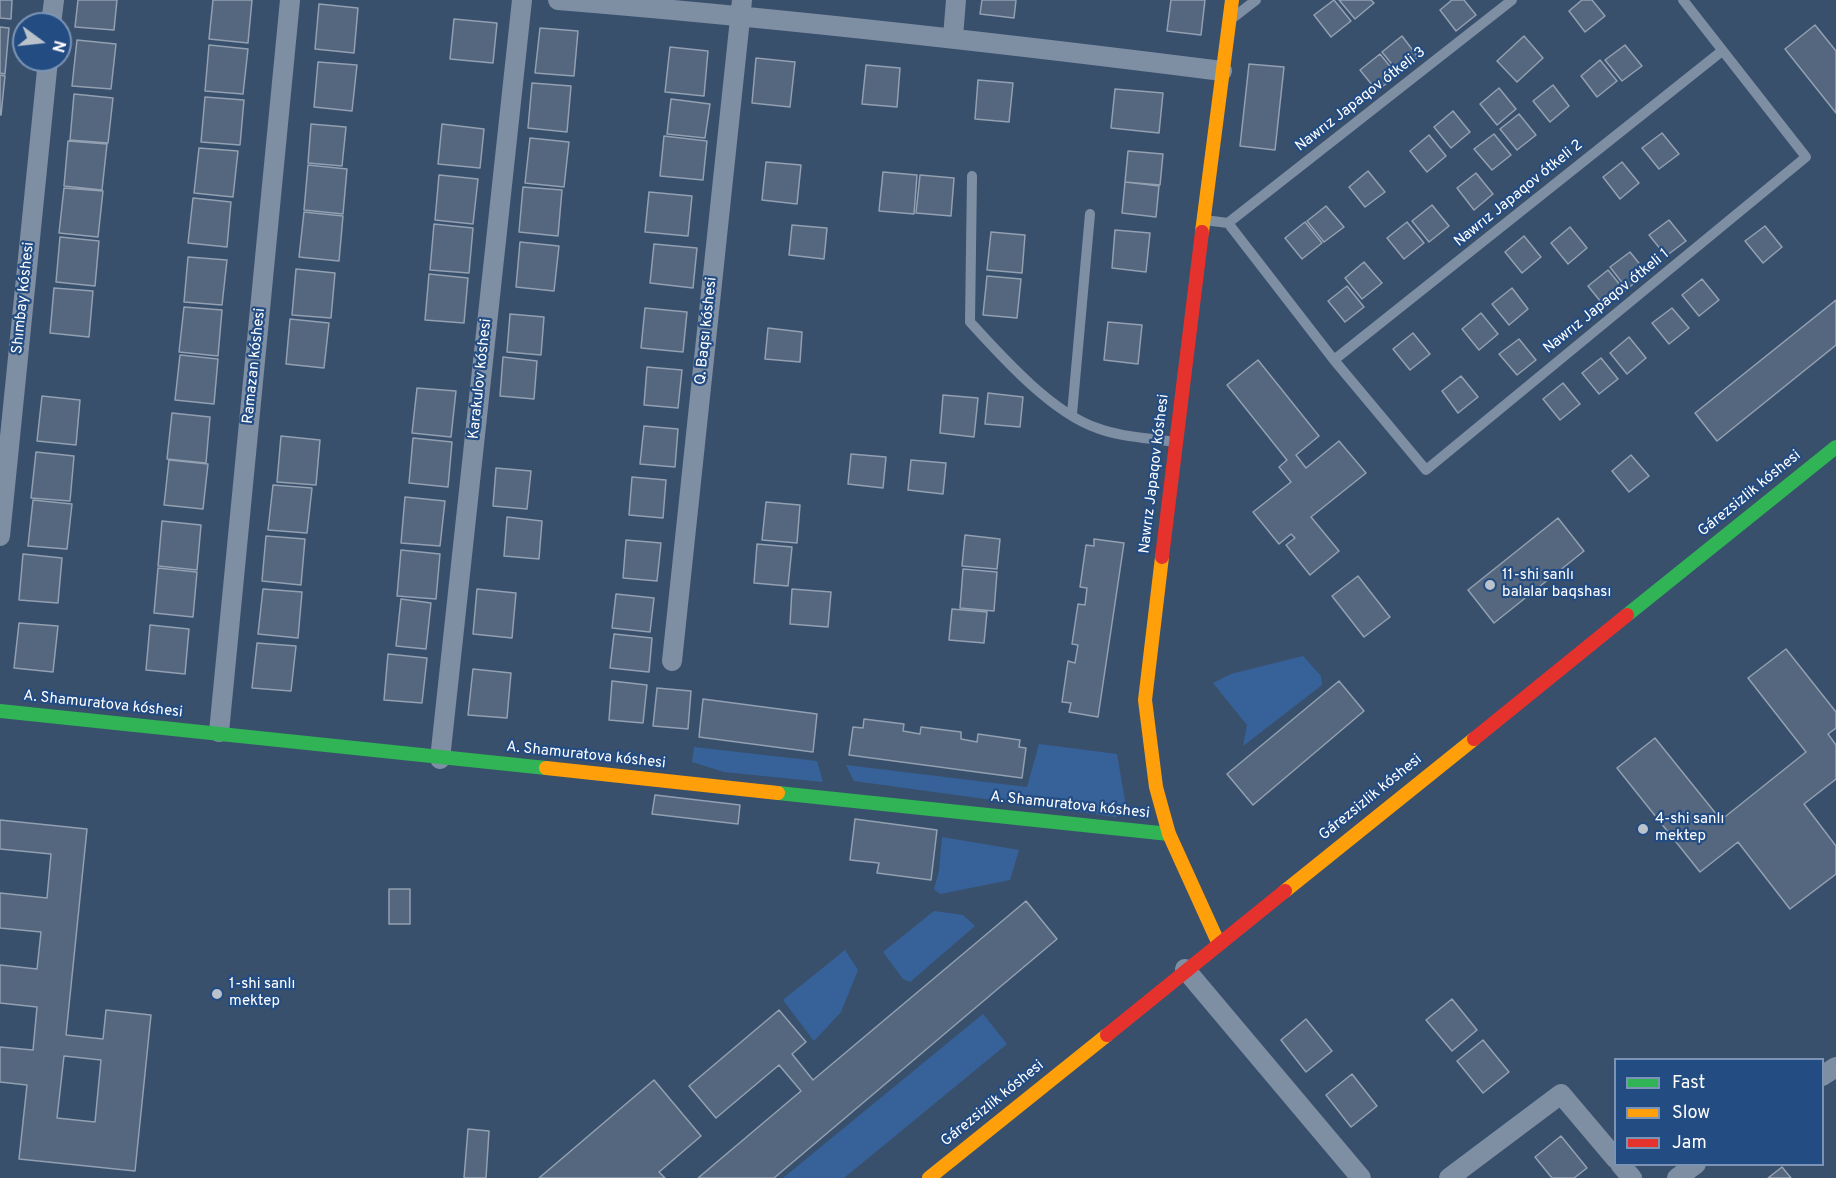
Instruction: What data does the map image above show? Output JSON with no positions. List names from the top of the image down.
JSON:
{
  "streets": {
    "street": [
      "Shımbay kóshesi",
      "Q. Baqsı kóshesi",
      "Ramazan kóshesi",
      "Karakulov kóshesi",
      "Nawrız Japaqov kóshesi",
      "Gárezsizlik kóshesi",
      "A. Shamuratova kóshesi"
    ],
    "lane": ["Nawrız Japaqov ótkeli 3", "Nawrız Japaqov ótkeli 2", "Nawrız Japaqov ótkeli 1"]
  },
  "crossings": [
    ["Nawrız Japaqov ótkeli 2", "Nawrız Japaqov ótkeli 1"],
    ["Ramazan kóshesi", "A. Shamuratova kóshesi"],
    ["Karakulov kóshesi", "A. Shamuratova kóshesi"],
    ["Nawrız Japaqov kóshesi", "Gárezsizlik kóshesi"],
    ["Nawrız Japaqov kóshesi", "A. Shamuratova kóshesi"]
  ],
  "places": ["11-shi sanlı balalar baqshası", "4-shi sanlı mektep", "1-shi sanlı mektep"],
  "legend": ["Fast", "Slow", "Jam"],
  "north": "right"
}
